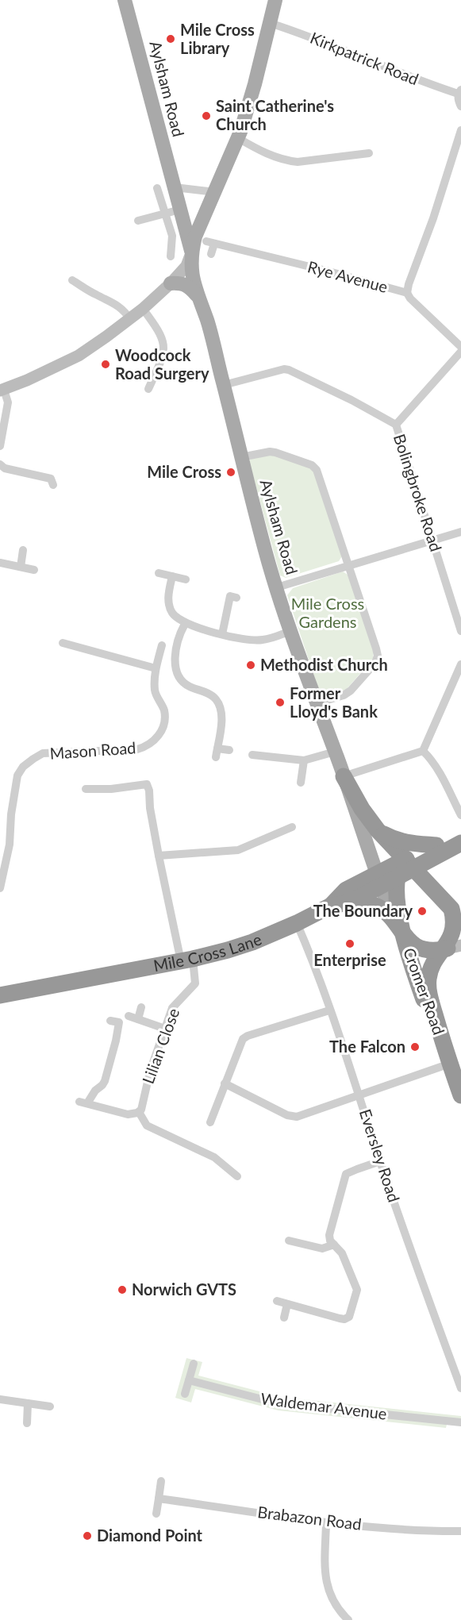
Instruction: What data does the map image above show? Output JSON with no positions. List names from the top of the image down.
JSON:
{
  "streets": {
    "highway": ["Mile Cross Lane", "Cromer Road"],
    "main road": ["Aylsham Road"],
    "street": [
      "Kirkpatrick Road",
      "Rye Avenue",
      "Bolingbroke Road",
      "Mason Road",
      "Lilian Close",
      "Eversley Road",
      "Waldemar Avenue",
      "Brabazon Road"
    ]
  },
  "crossings": [
    ["Aylsham Road", "Bolingbroke Road"],
    ["Aylsham Road", "Mile Cross Lane"],
    ["Aylsham Road", "Cromer Road"],
    ["Mile Cross Lane", "Cromer Road"],
    ["Mile Cross Lane", "Lilian Close"],
    ["Mile Cross Lane", "Eversley Road"]
  ],
  "parks": ["Mile Cross Gardens"],
  "places": [
    "Mile Cross Library",
    "Saint Catherine's Church",
    "Woodcock Road Surgery",
    "Mile Cross",
    "Methodist Church",
    "Former Lloyd's Bank",
    "The Boundary",
    "Enterprise",
    "The Falcon",
    "Norwich GVTS",
    "Diamond Point"
  ]
}
